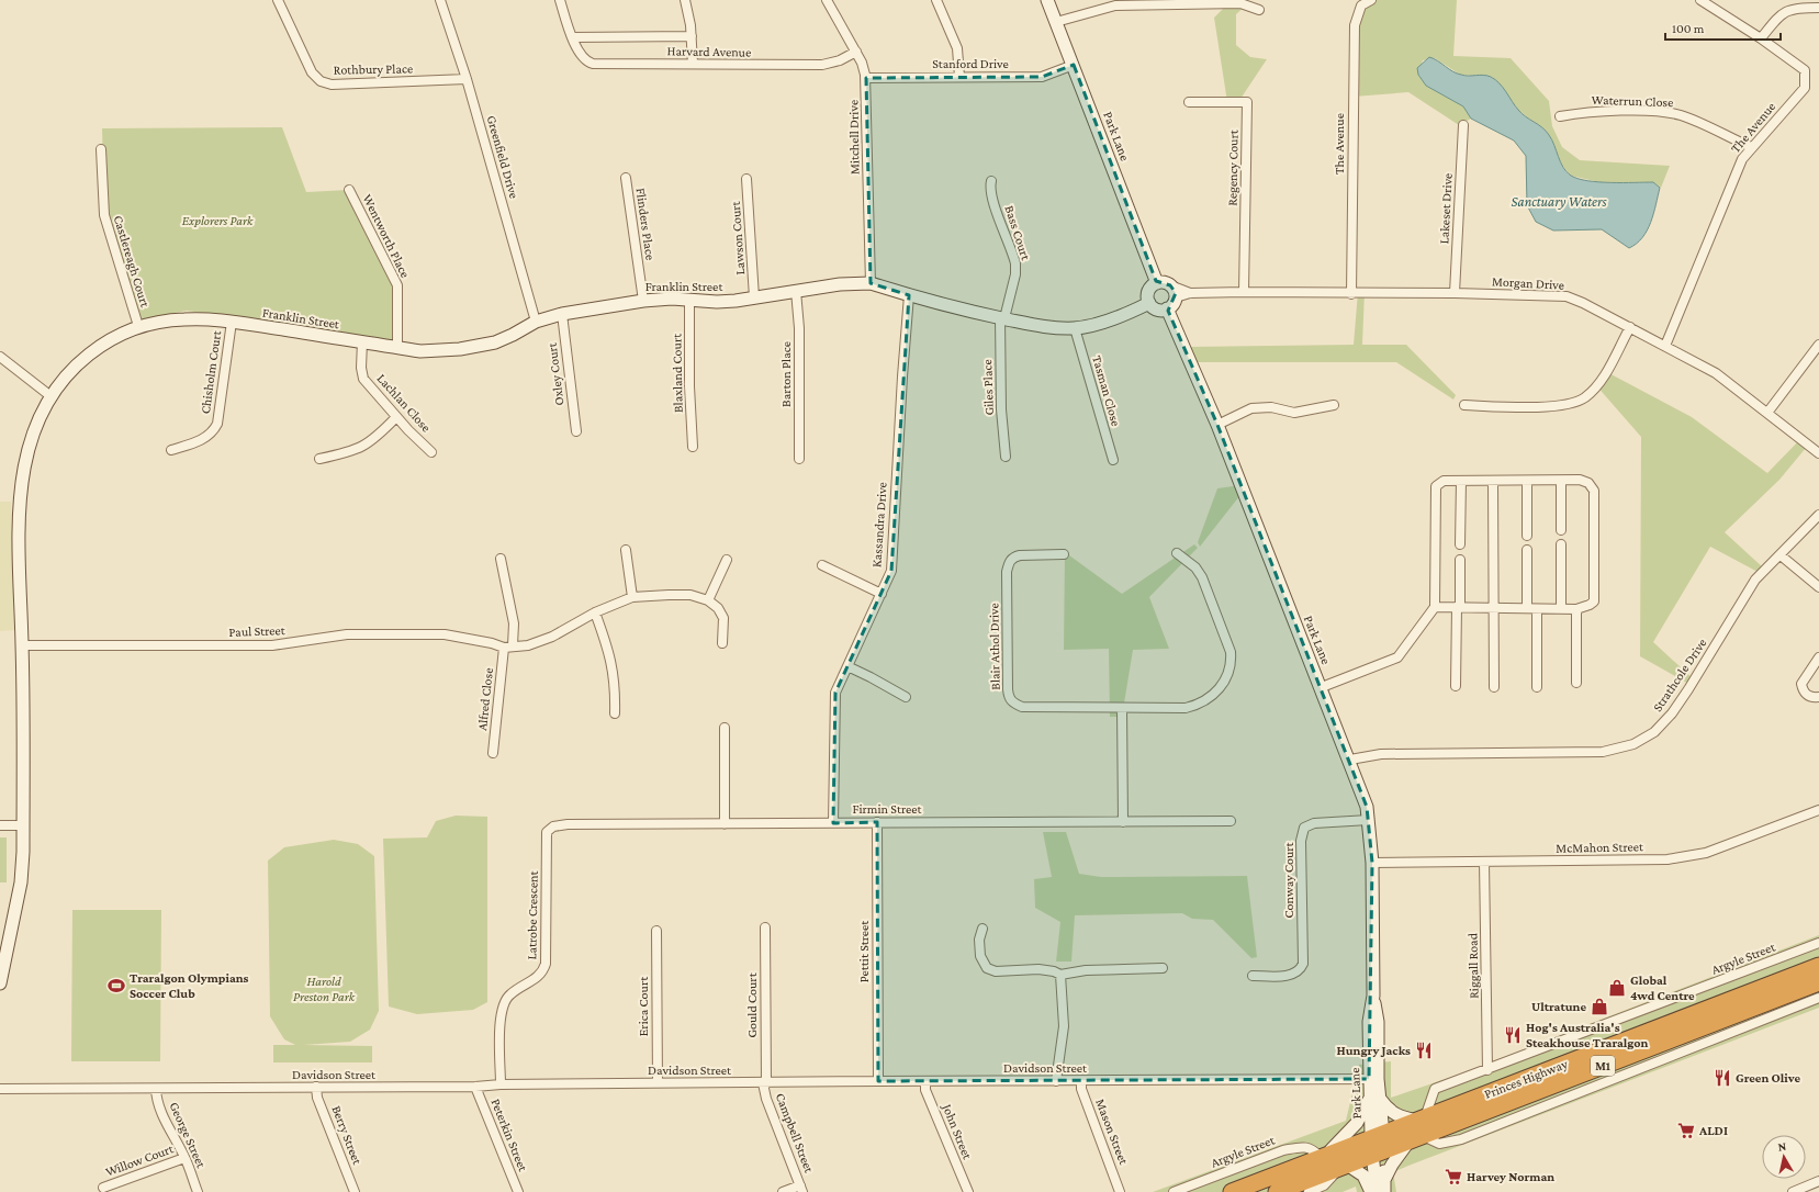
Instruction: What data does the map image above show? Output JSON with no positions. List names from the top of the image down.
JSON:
{
  "streets": {
    "highway": ["M1", "Princes Highway"],
    "street": [
      "Harvard Avenue",
      "Stanford Drive",
      "Rothbury Place",
      "Waterrun Close",
      "The Avenue",
      "Park Lane",
      "Mitchell Drive",
      "Greenfield Drive",
      "Regency Court",
      "Lakeset Drive",
      "Flinders Place",
      "Bass Court",
      "Wentworth Place",
      "Lawson Court",
      "Castlereagh Court",
      "Morgan Drive",
      "Franklin Street",
      "Chisholm Court",
      "Blaxland Court",
      "Oxley Court",
      "Barton Place",
      "Giles Place",
      "Tasman Close",
      "Lachlan Close",
      "Kassandra Drive",
      "Paul Street",
      "Blair Athol Drive",
      "Strathcole Drive",
      "Alfred Close",
      "Firmin Street",
      "McMahon Street",
      "Conway Court",
      "Latrobe Crescent",
      "Pettit Street",
      "Argyle Street",
      "Riggall Road",
      "Gould Court",
      "Erica Court",
      "Davidson Street",
      "John Street",
      "Mason Street",
      "Campbell Street",
      "George Street",
      "Berry Street",
      "Peterkin Street",
      "Willow Court"
    ]
  },
  "crossings": [
    ["Harvard Avenue", "Mitchell Drive"],
    ["Stanford Drive", "Park Lane"],
    ["Stanford Drive", "Mitchell Drive"],
    ["Rothbury Place", "Greenfield Drive"],
    ["Waterrun Close", "The Avenue"],
    ["The Avenue", "Morgan Drive"],
    ["Park Lane", "Morgan Drive"],
    ["Park Lane", "Franklin Street"],
    ["Park Lane", "Strathcole Drive"],
    ["Park Lane", "McMahon Street"],
    ["Park Lane", "Conway Court"],
    ["Park Lane", "Davidson Street"],
    ["Park Lane", "Princes Highway"],
    ["Mitchell Drive", "Franklin Street"],
    ["Greenfield Drive", "Franklin Street"],
    ["Regency Court", "Morgan Drive"],
    ["Lakeset Drive", "Morgan Drive"],
    ["Flinders Place", "Franklin Street"],
    ["Bass Court", "Franklin Street"],
    ["Bass Court", "Giles Place"],
    ["Wentworth Place", "Franklin Street"],
    ["Lawson Court", "Franklin Street"],
    ["Castlereagh Court", "Franklin Street"],
    ["Morgan Drive", "Franklin Street"],
    ["Franklin Street", "Chisholm Court"],
    ["Franklin Street", "Blaxland Court"],
    ["Franklin Street", "Oxley Court"],
    ["Franklin Street", "Barton Place"],
    ["Franklin Street", "Giles Place"],
    ["Franklin Street", "Tasman Close"],
    ["Franklin Street", "Lachlan Close"],
    ["Franklin Street", "Kassandra Drive"],
    ["Franklin Street", "Paul Street"],
    ["Kassandra Drive", "Firmin Street"],
    ["Paul Street", "Alfred Close"],
    ["Firmin Street", "Latrobe Crescent"],
    ["Firmin Street", "Pettit Street"],
    ["McMahon Street", "Riggall Road"],
    ["Latrobe Crescent", "Davidson Street"],
    ["Pettit Street", "Davidson Street"],
    ["Argyle Street", "Riggall Road"],
    ["Argyle Street", "Princes Highway"],
    ["Gould Court", "Davidson Street"],
    ["Gould Court", "Campbell Street"],
    ["Erica Court", "Davidson Street"],
    ["Davidson Street", "John Street"],
    ["Davidson Street", "Mason Street"],
    ["Davidson Street", "Campbell Street"],
    ["Davidson Street", "George Street"],
    ["Davidson Street", "Berry Street"],
    ["Davidson Street", "Peterkin Street"],
    ["George Street", "Willow Court"]
  ],
  "water": ["Sanctuary Waters"],
  "parks": ["Explorers Park", "Harold Preston Park"],
  "places": {
    "sports": ["Traralgon Olympians Soccer Club"],
    "shop": ["Global 4wd Centre", "Ultratune"],
    "restaurant": ["Hog's Australia's Steakhouse Traralgon", "Hungry Jacks", "Green Olive"],
    "supermarket": ["ALDI", "Harvey Norman"]
  },
  "scale_bar": "100 m",
  "north": "top"
}
